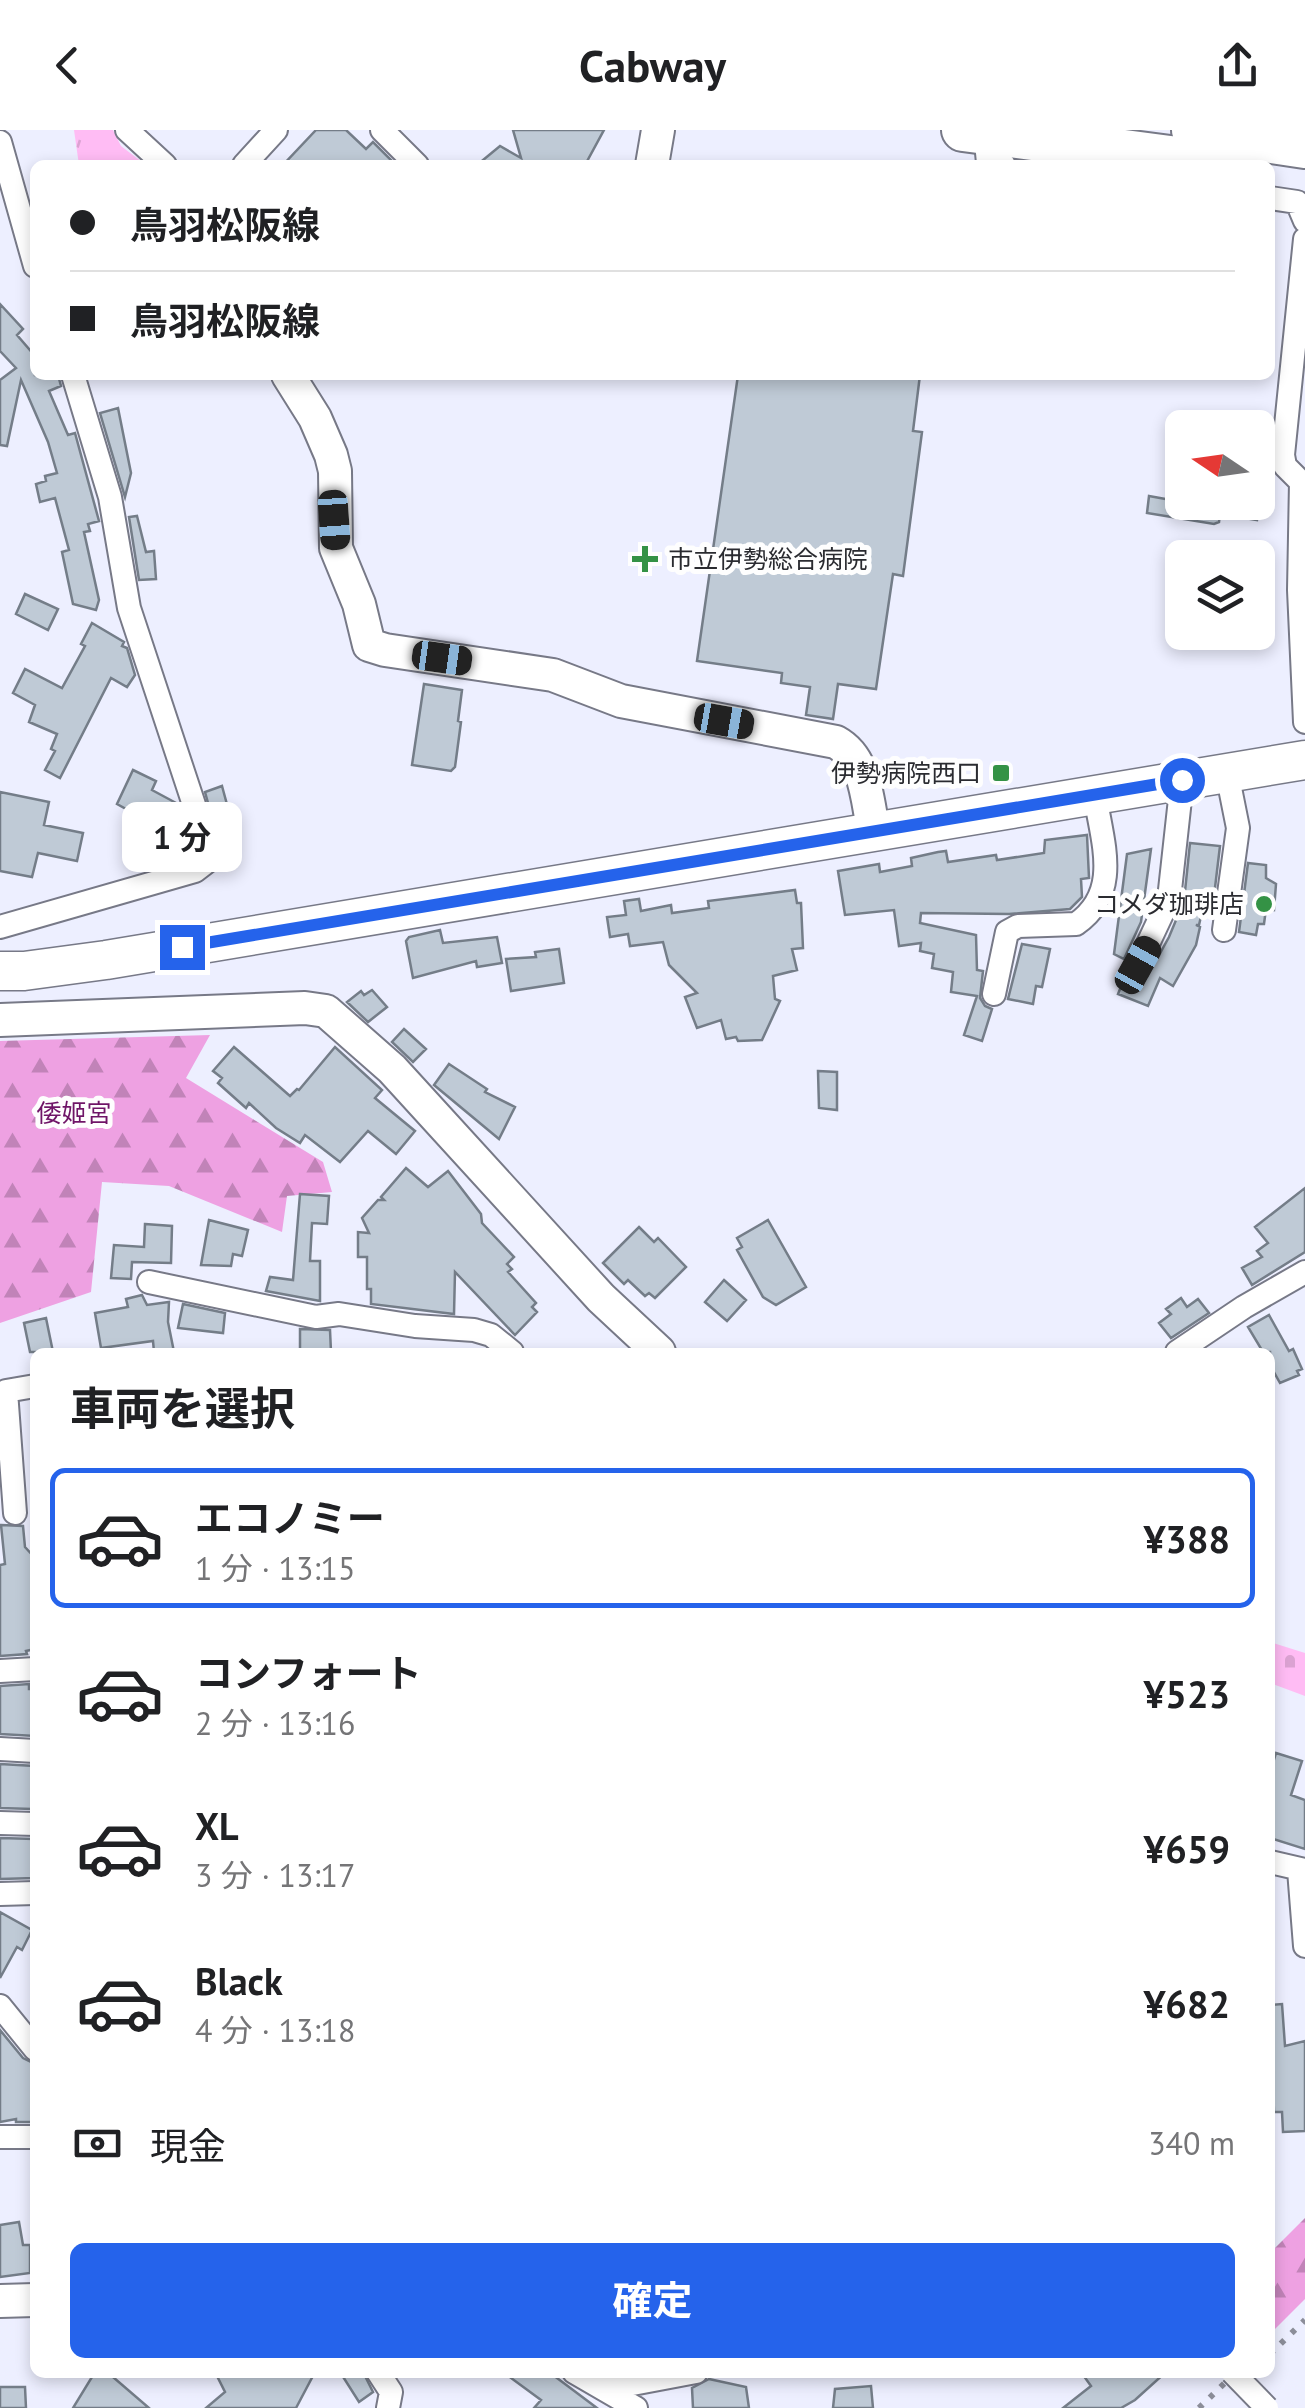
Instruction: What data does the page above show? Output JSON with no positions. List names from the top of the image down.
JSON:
{
  "parks": ["倭姬宮"],
  "places": {
    "health": ["市立伊勢総合病院"],
    "transit": ["伊勢病院西口"],
    "other": ["コメダ珈琲店"]
  },
  "north": "left",
  "page": {
    "header": "Cabway",
    "banner": ["鳥羽松阪線", "鳥羽松阪線"],
    "bubble": "1 分",
    "heading": "車両を選択",
    "list": [
      {
        "name": "エコノミー",
        "note": "1 分 · 13:15",
        "value": "¥388"
      },
      {
        "name": "コンフォート",
        "note": "2 分 · 13:16",
        "value": "¥523"
      },
      {
        "name": "XL",
        "note": "3 分 · 13:17",
        "value": "¥659"
      },
      {
        "name": "Black",
        "note": "4 分 · 13:18",
        "value": "¥682"
      }
    ],
    "pay": ["現金", "340 m"],
    "buttons": "確定"
  }
}
